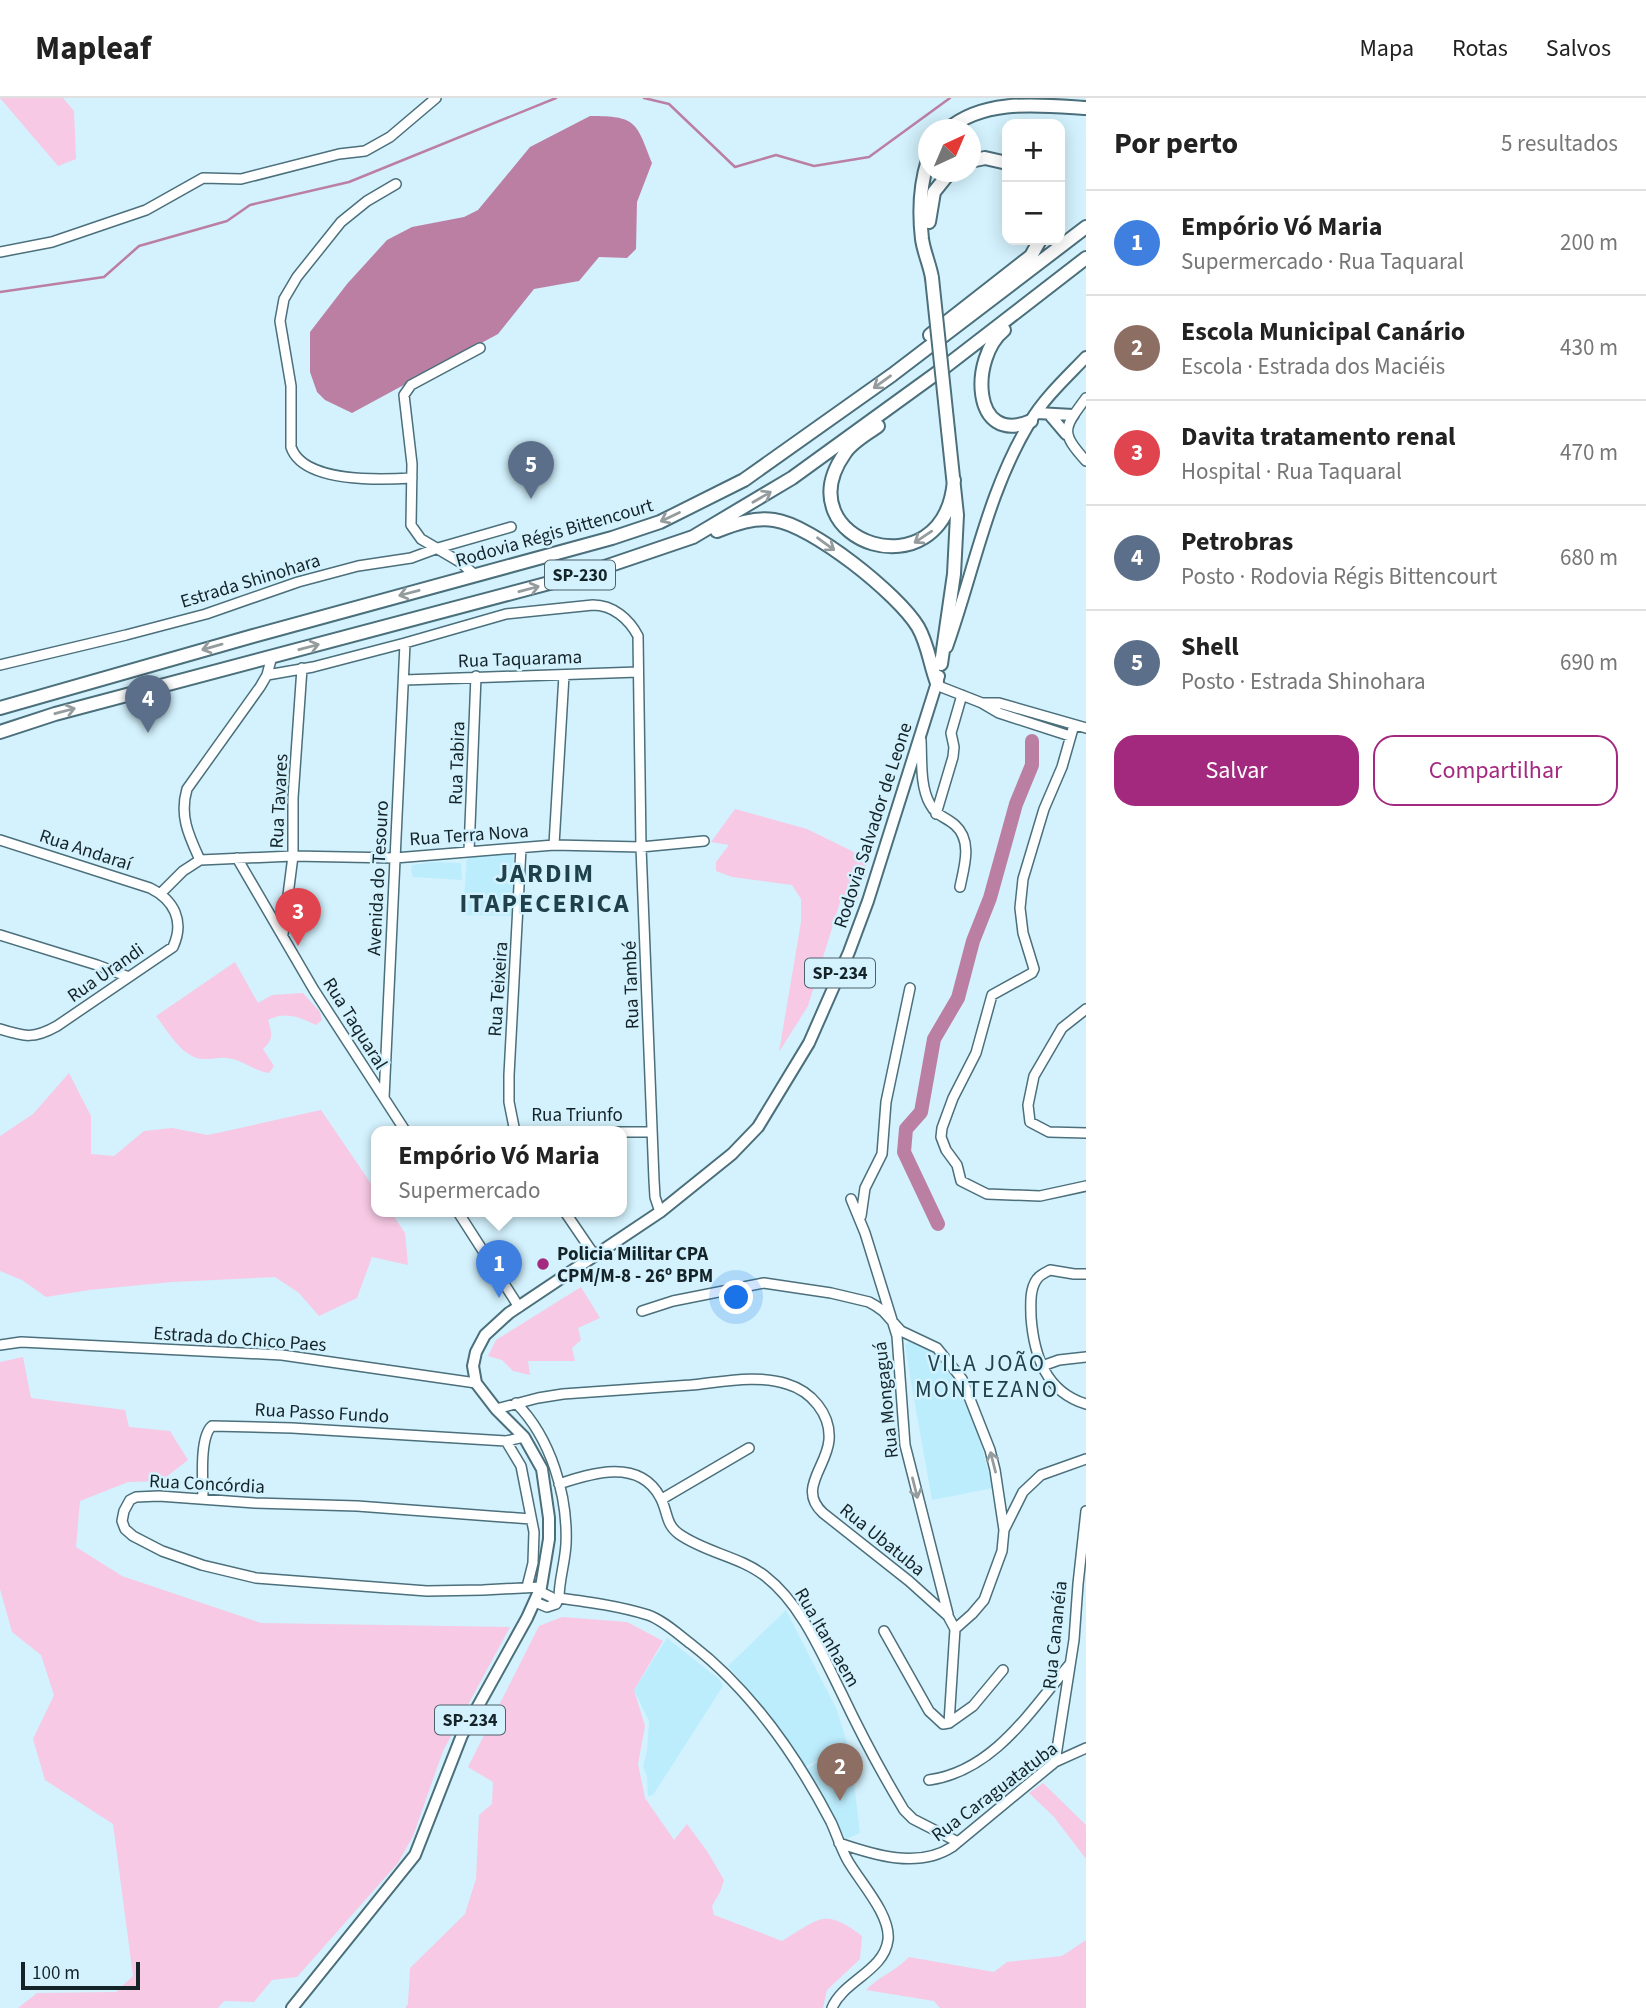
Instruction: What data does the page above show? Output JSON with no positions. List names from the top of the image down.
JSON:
{
  "streets": {
    "highway": ["Rodovia Régis Bittencourt", "SP-230"],
    "main road": ["Rodovia Salvador de Leone", "SP-234"],
    "street": [
      "Estrada Shinohara",
      "Rua Taquarama",
      "Rua Tabira",
      "Rua Tavares",
      "Rua Terra Nova",
      "Rua Andaraí",
      "Avenida do Tesouro",
      "Rua Urandi",
      "Rua També",
      "Rua Teixeira",
      "Rua Taquaral",
      "Rua Triunfo",
      "Estrada do Chico Paes",
      "Rua Mongaguá",
      "Rua Passo Fundo",
      "Rua Concórdia",
      "Rua Ubatuba",
      "Rua Cananéia",
      "Rua Itanhaem",
      "Rua Caraguatatuba"
    ]
  },
  "crossings": [
    ["Rua Taquarama", "Rua Tabira"],
    ["Rua Taquarama", "Avenida do Tesouro"],
    ["Rua Taquarama", "Rua També"],
    ["Rua Tabira", "Rua Terra Nova"],
    ["Rua Tavares", "Rua Terra Nova"],
    ["Rua Tavares", "Rua També"],
    ["Rua Tavares", "Rua Taquaral"],
    ["Rodovia Salvador de Leone", "SP-234"],
    ["Rodovia Salvador de Leone", "Rua També"],
    ["Rodovia Salvador de Leone", "Estrada do Chico Paes"],
    ["Rua Terra Nova", "Avenida do Tesouro"],
    ["Rua Terra Nova", "Rua També"],
    ["Rua Terra Nova", "Rua Teixeira"],
    ["Rua Terra Nova", "Rua Taquaral"],
    ["Rua Andaraí", "Rua Urandi"],
    ["Avenida do Tesouro", "Rua També"],
    ["Avenida do Tesouro", "Rua Taquaral"],
    ["SP-234", "Estrada do Chico Paes"],
    ["SP-234", "Rua Passo Fundo"],
    ["SP-234", "Rua Concórdia"],
    ["SP-234", "Rua Ubatuba"],
    ["Rua També", "Rua Triunfo"],
    ["Rua Mongaguá", "Rua Ubatuba"],
    ["Rua Passo Fundo", "Rua Concórdia"],
    ["Rua Concórdia", "Rua Caraguatatuba"],
    ["Rua Cananéia", "Rua Caraguatatuba"],
    ["Rua Itanhaem", "Rua Caraguatatuba"]
  ],
  "one_way": ["Rua Mongaguá"],
  "districts": ["JARDIM ITAPECERICA", "VILA JOÃO MONTEZANO"],
  "places": ["Policia Militar CPA CPM/M-8 - 26º BPM"],
  "scale_bar": "100 m",
  "north": "top right",
  "page": {
    "header": "Mapleaf",
    "nav": ["Mapa", "Rotas", "Salvos"],
    "heading": ["Por perto", "5 resultados"],
    "map_buttons": ["+", "−"],
    "list": [
      {
        "mark": "1",
        "name": "Empório Vó Maria",
        "note": "Supermercado · Rua Taquaral",
        "value": "200 m"
      },
      {
        "mark": "2",
        "name": "Escola Municipal Canário",
        "note": "Escola · Estrada dos Maciéis",
        "value": "430 m"
      },
      {
        "mark": "3",
        "name": "Davita tratamento renal",
        "note": "Hospital · Rua Taquaral",
        "value": "470 m"
      },
      {
        "mark": "4",
        "name": "Petrobras",
        "note": "Posto · Rodovia Régis Bittencourt",
        "value": "680 m"
      },
      {
        "mark": "5",
        "name": "Shell",
        "note": "Posto · Estrada Shinohara",
        "value": "690 m"
      }
    ],
    "pins": [
      "5",
      "4",
      "3",
      "1",
      "2"
    ],
    "buttons": ["Salvar", "Compartilhar"],
    "popup": ["Empório Vó Maria", "Supermercado"],
    "scale": "100 m"
  }
}
